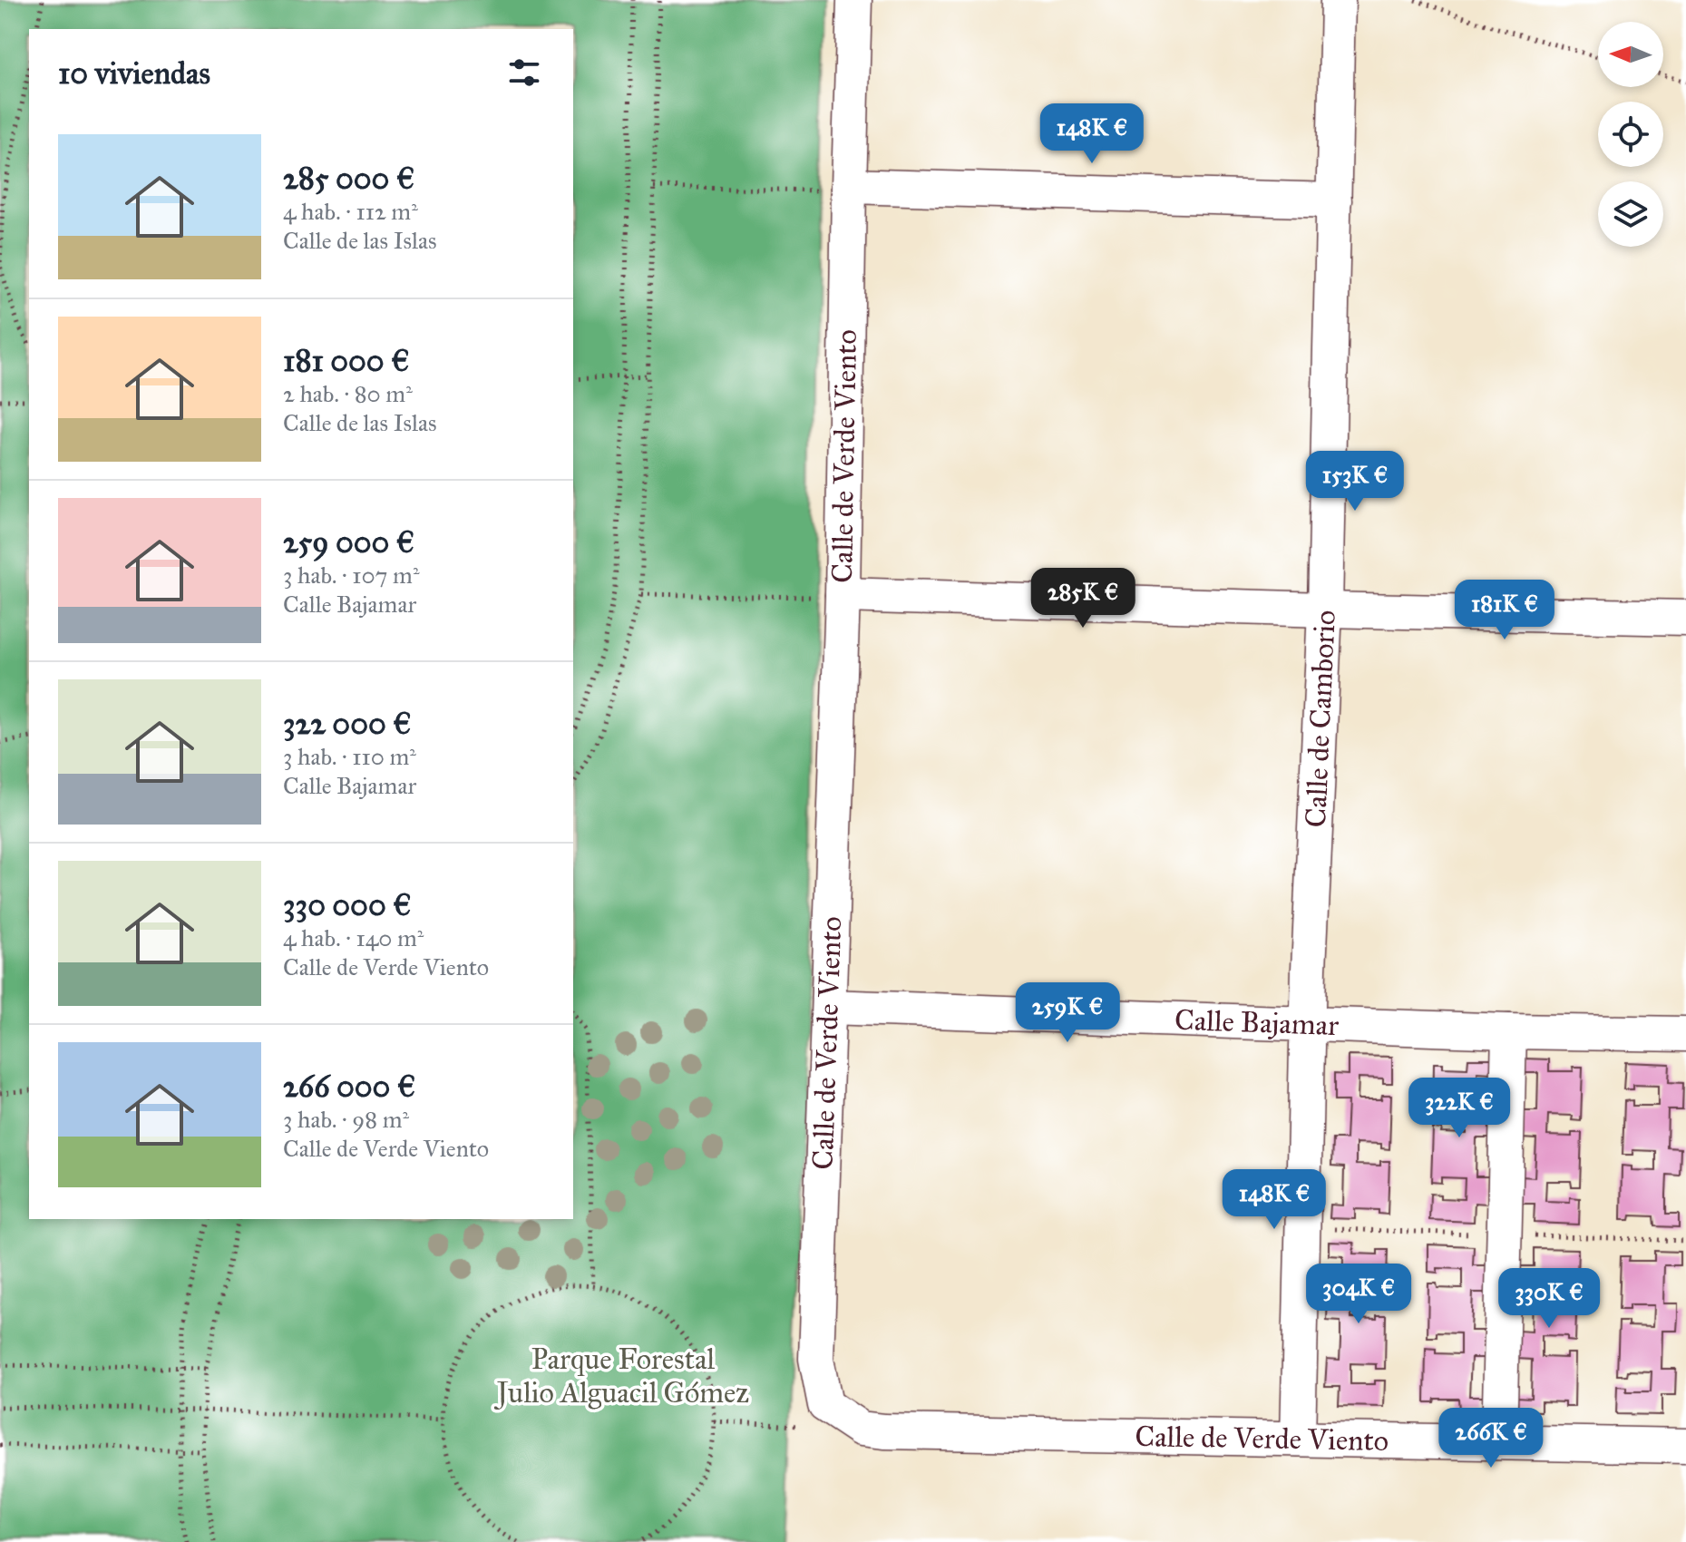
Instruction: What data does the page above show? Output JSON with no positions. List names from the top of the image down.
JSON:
{
  "streets": {
    "street": ["Calle de Verde Viento", "Calle de Camborio", "Calle Bajamar"]
  },
  "crossings": [
    ["Calle de Verde Viento", "Calle de Camborio"],
    ["Calle de Verde Viento", "Calle Bajamar"],
    ["Calle de Camborio", "Calle Bajamar"]
  ],
  "parks": ["Parque Forestal Julio Alguacil Gómez"],
  "north": "left",
  "page": {
    "heading": "10 viviendas",
    "price": [
      "148K €",
      "153K €",
      "285K €",
      "181K €",
      "259K €",
      "322K €",
      "148K €",
      "304K €",
      "330K €",
      "266K €"
    ],
    "list": [
      {
        "name": "285 000 €",
        "note": "4 hab. · 112 m² · Calle de las Islas"
      },
      {
        "name": "181 000 €",
        "note": "2 hab. · 80 m² · Calle de las Islas"
      },
      {
        "name": "259 000 €",
        "note": "3 hab. · 107 m² · Calle Bajamar"
      },
      {
        "name": "322 000 €",
        "note": "3 hab. · 110 m² · Calle Bajamar"
      },
      {
        "name": "330 000 €",
        "note": "4 hab. · 140 m² · Calle de Verde Viento"
      },
      {
        "name": "266 000 €",
        "note": "3 hab. · 98 m² · Calle de Verde Viento"
      }
    ]
  }
}
